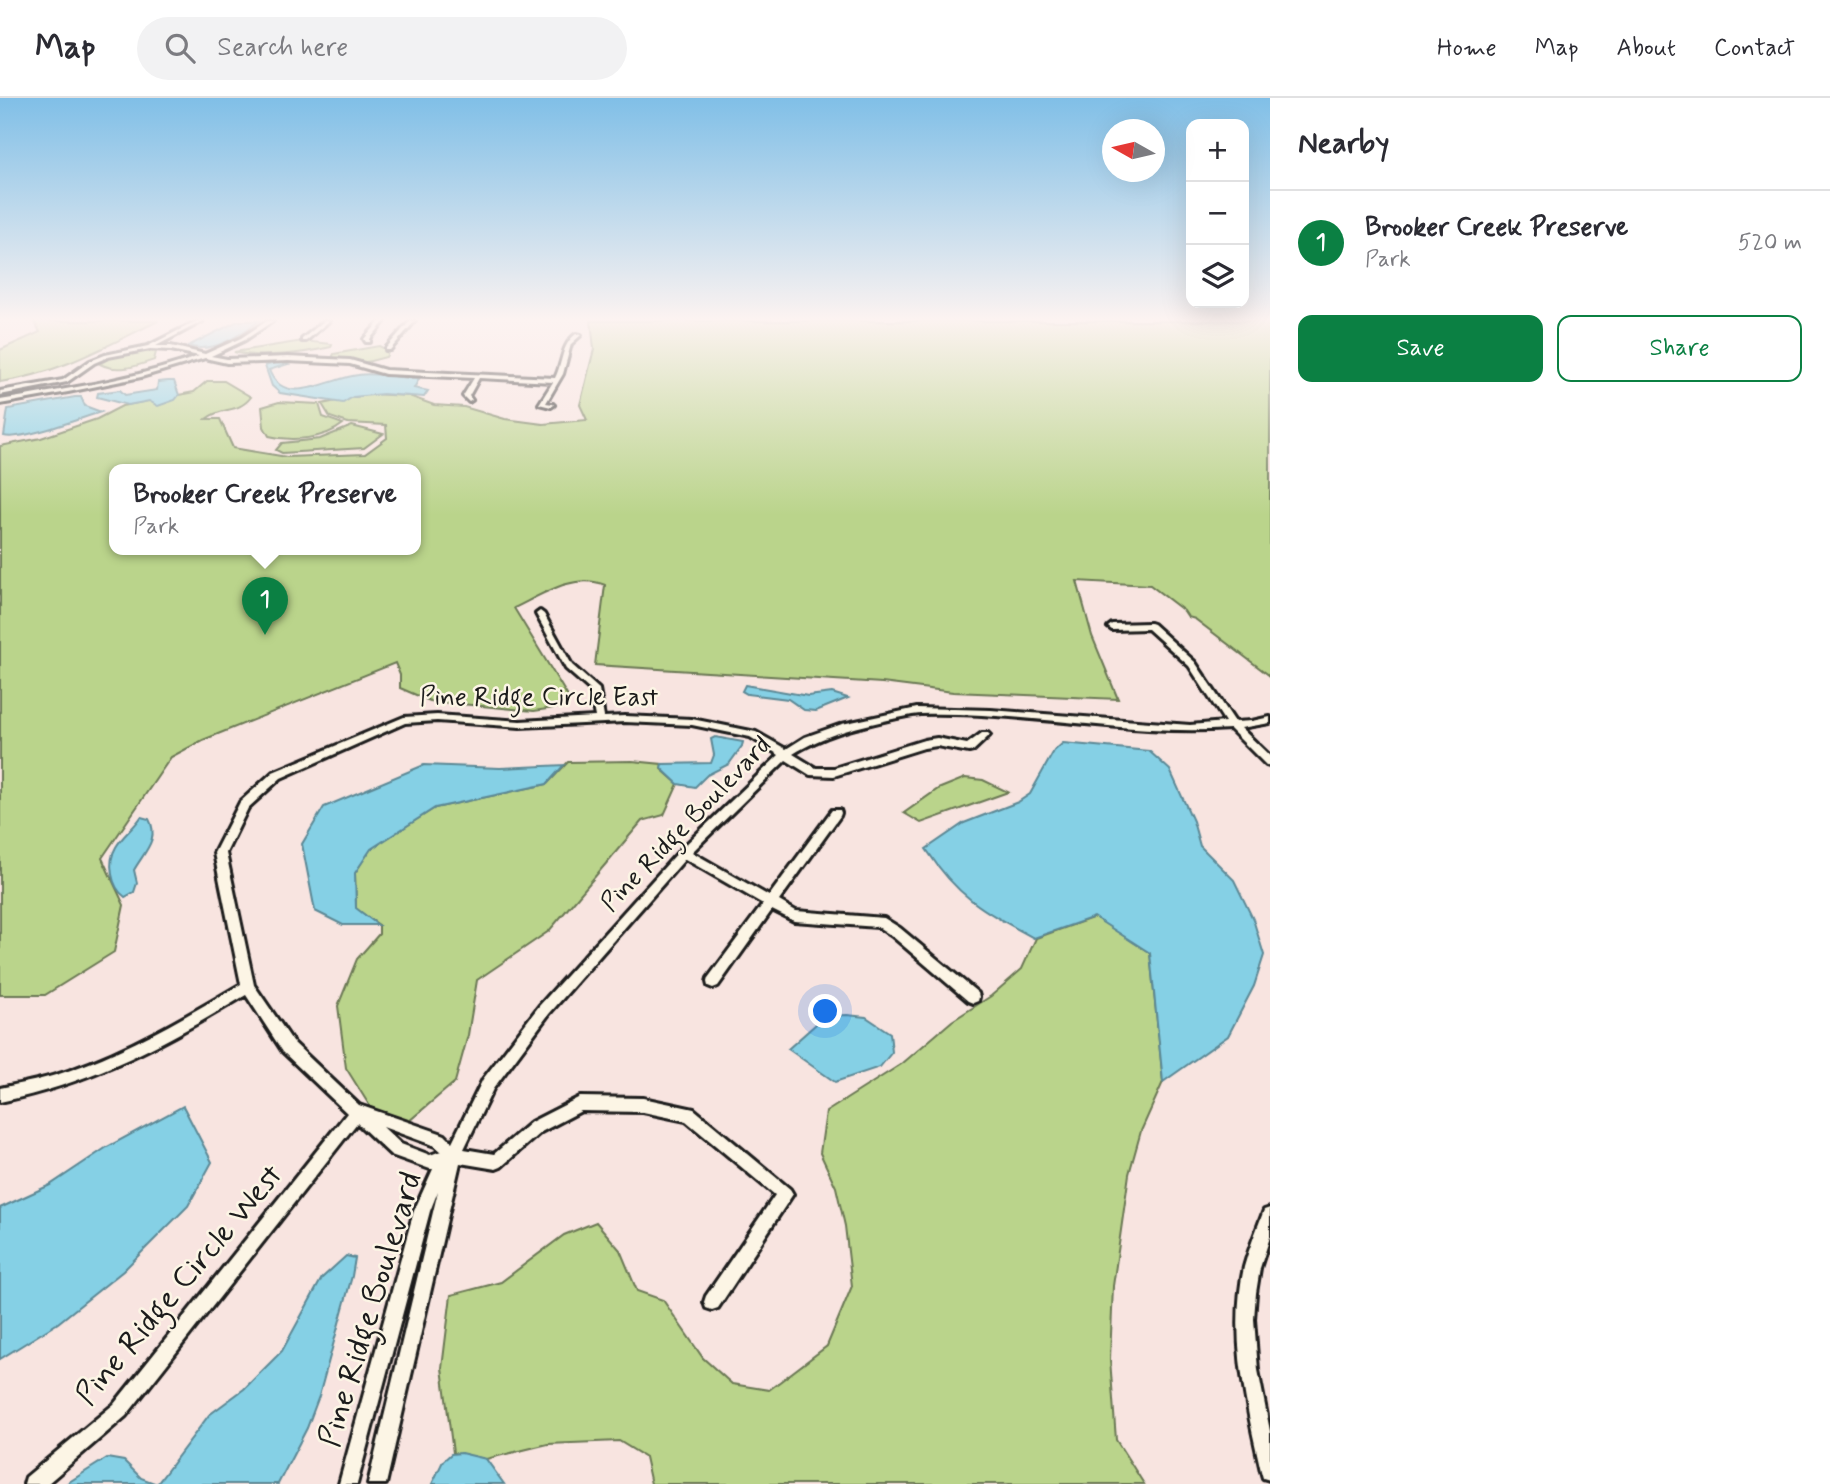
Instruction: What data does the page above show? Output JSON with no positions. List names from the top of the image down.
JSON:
{
  "streets": {
    "street": ["Pine Ridge Circle East", "Pine Ridge Boulevard", "Pine Ridge Circle West"]
  },
  "crossings": [
    ["Pine Ridge Circle East", "Pine Ridge Boulevard"],
    ["Pine Ridge Circle East", "Pine Ridge Circle West"]
  ],
  "north": "left",
  "page": {
    "header": "Map",
    "search": "Search here",
    "nav": [
      "Home",
      "Map",
      "About",
      "Contact"
    ],
    "heading": "Nearby",
    "map_buttons": ["+", "−"],
    "list": [
      {
        "mark": "1",
        "name": "Brooker Creek Preserve",
        "note": "Park",
        "value": "520 m"
      }
    ],
    "buttons": ["Save", "Share"],
    "popup": ["Brooker Creek Preserve", "Park"],
    "pins": "1"
  }
}
